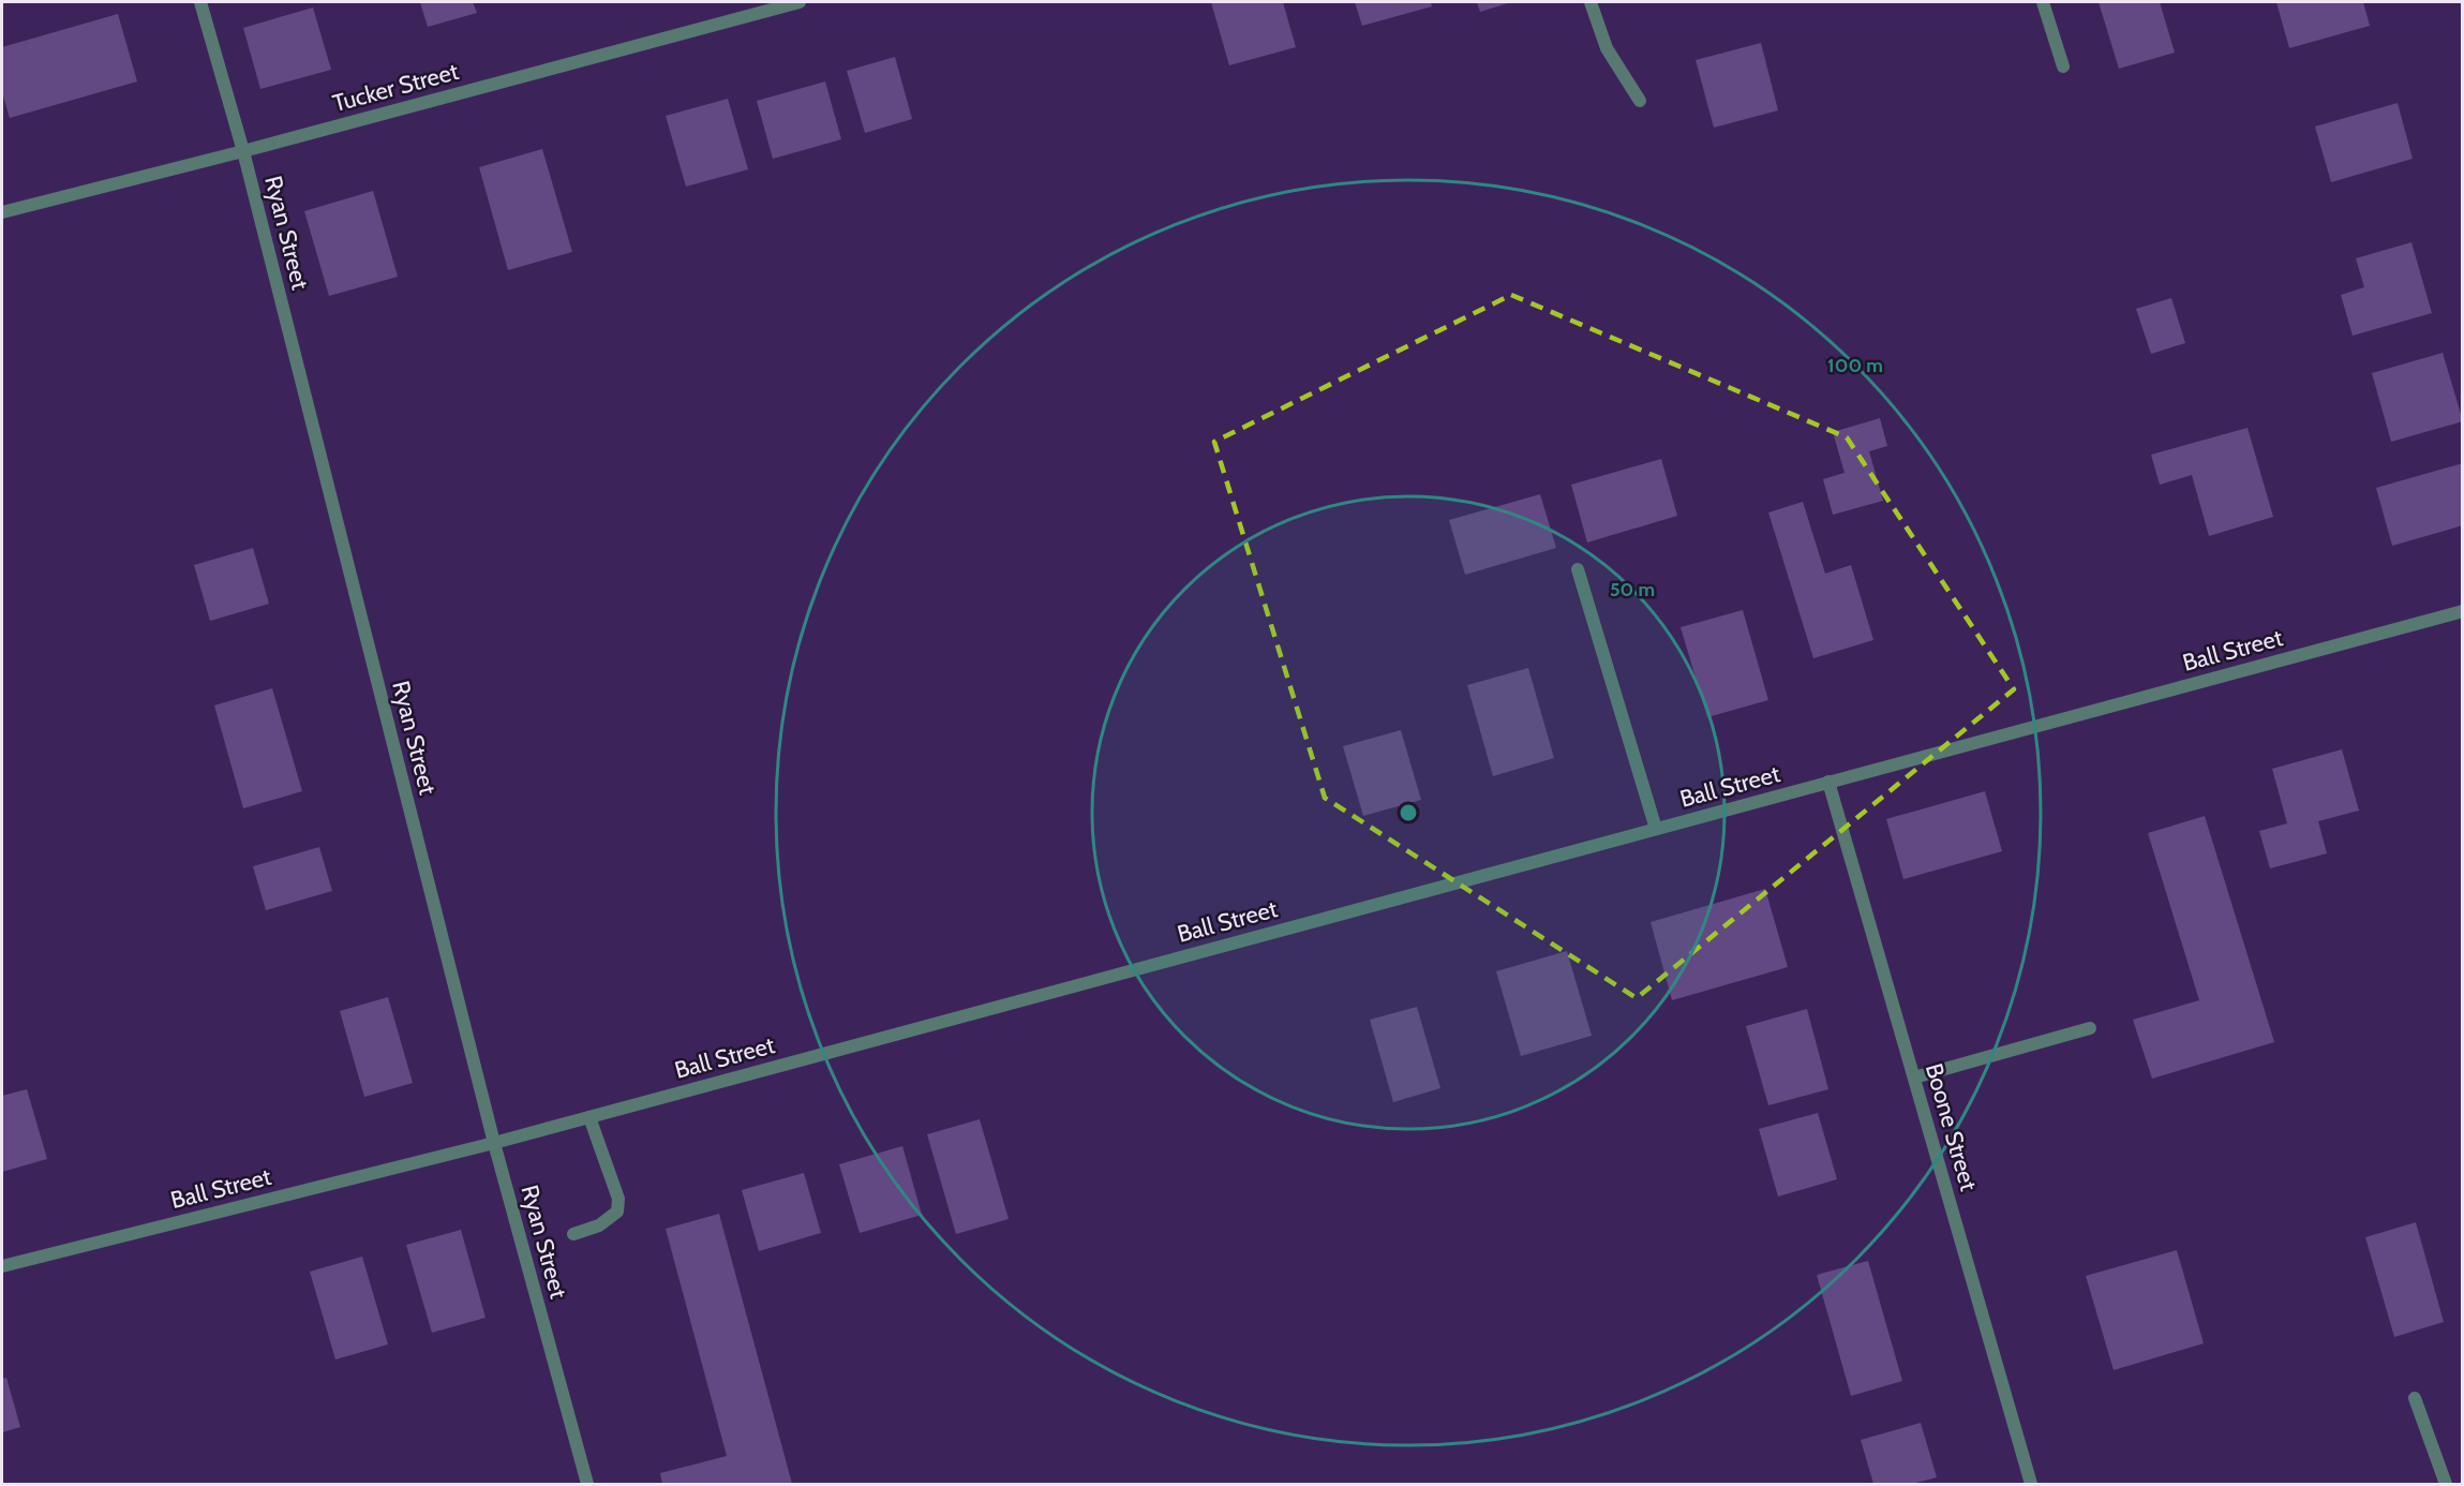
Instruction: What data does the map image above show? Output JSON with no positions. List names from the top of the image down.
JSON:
{
  "streets": {
    "street": [
      "Tucker Street",
      "Ryan Street",
      "Ball Street",
      "Boone Street"
    ]
  },
  "crossings": [
    ["Tucker Street", "Ryan Street"],
    ["Ryan Street", "Ball Street"],
    ["Ball Street", "Boone Street"]
  ],
  "rings": ["100 m", "50 m"]
}
